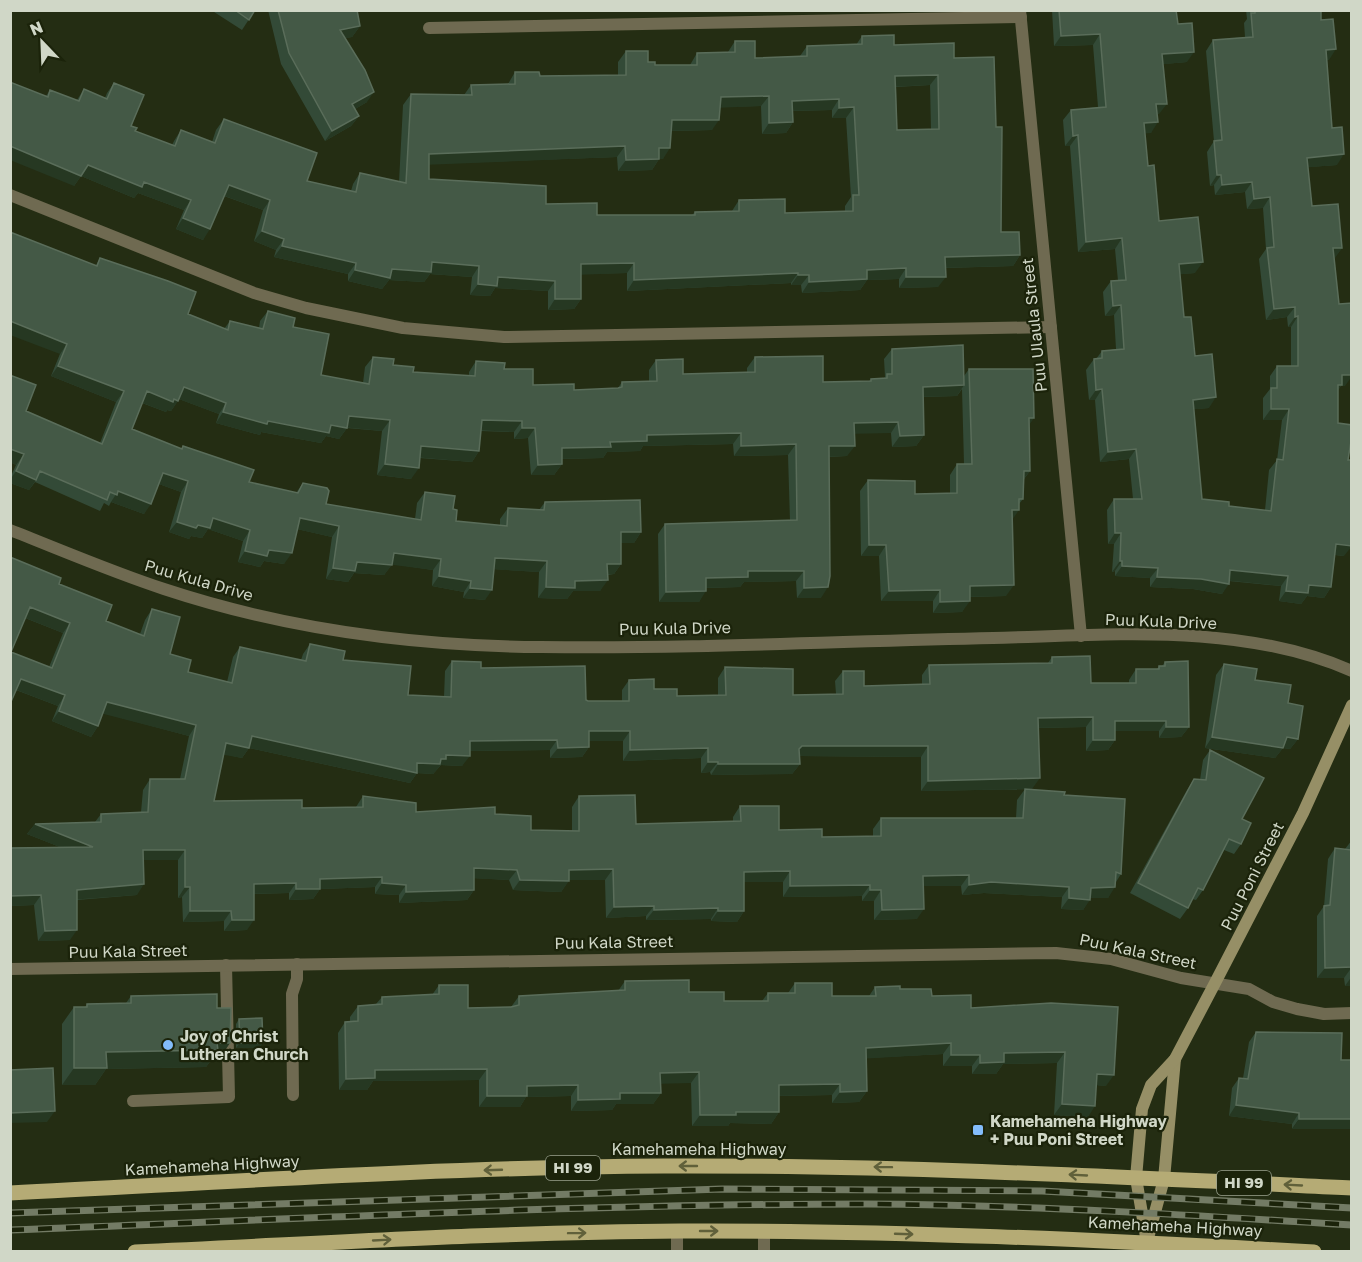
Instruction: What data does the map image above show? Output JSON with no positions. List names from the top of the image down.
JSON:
{
  "streets": {
    "main road": ["Kamehameha Highway", "HI 99"],
    "street": [
      "Puu Ulaula Street",
      "Puu Kula Drive",
      "Puu Poni Street",
      "Puu Kala Street"
    ]
  },
  "crossings": [
    ["Puu Ulaula Street", "Puu Kula Drive"],
    ["Puu Poni Street", "Puu Kala Street"],
    ["Puu Poni Street", "Kamehameha Highway"]
  ],
  "places": {
    "other": ["Joy of Christ Lutheran Church"],
    "transit": ["Kamehameha Highway + Puu Poni Street"]
  },
  "north": "top left"
}
